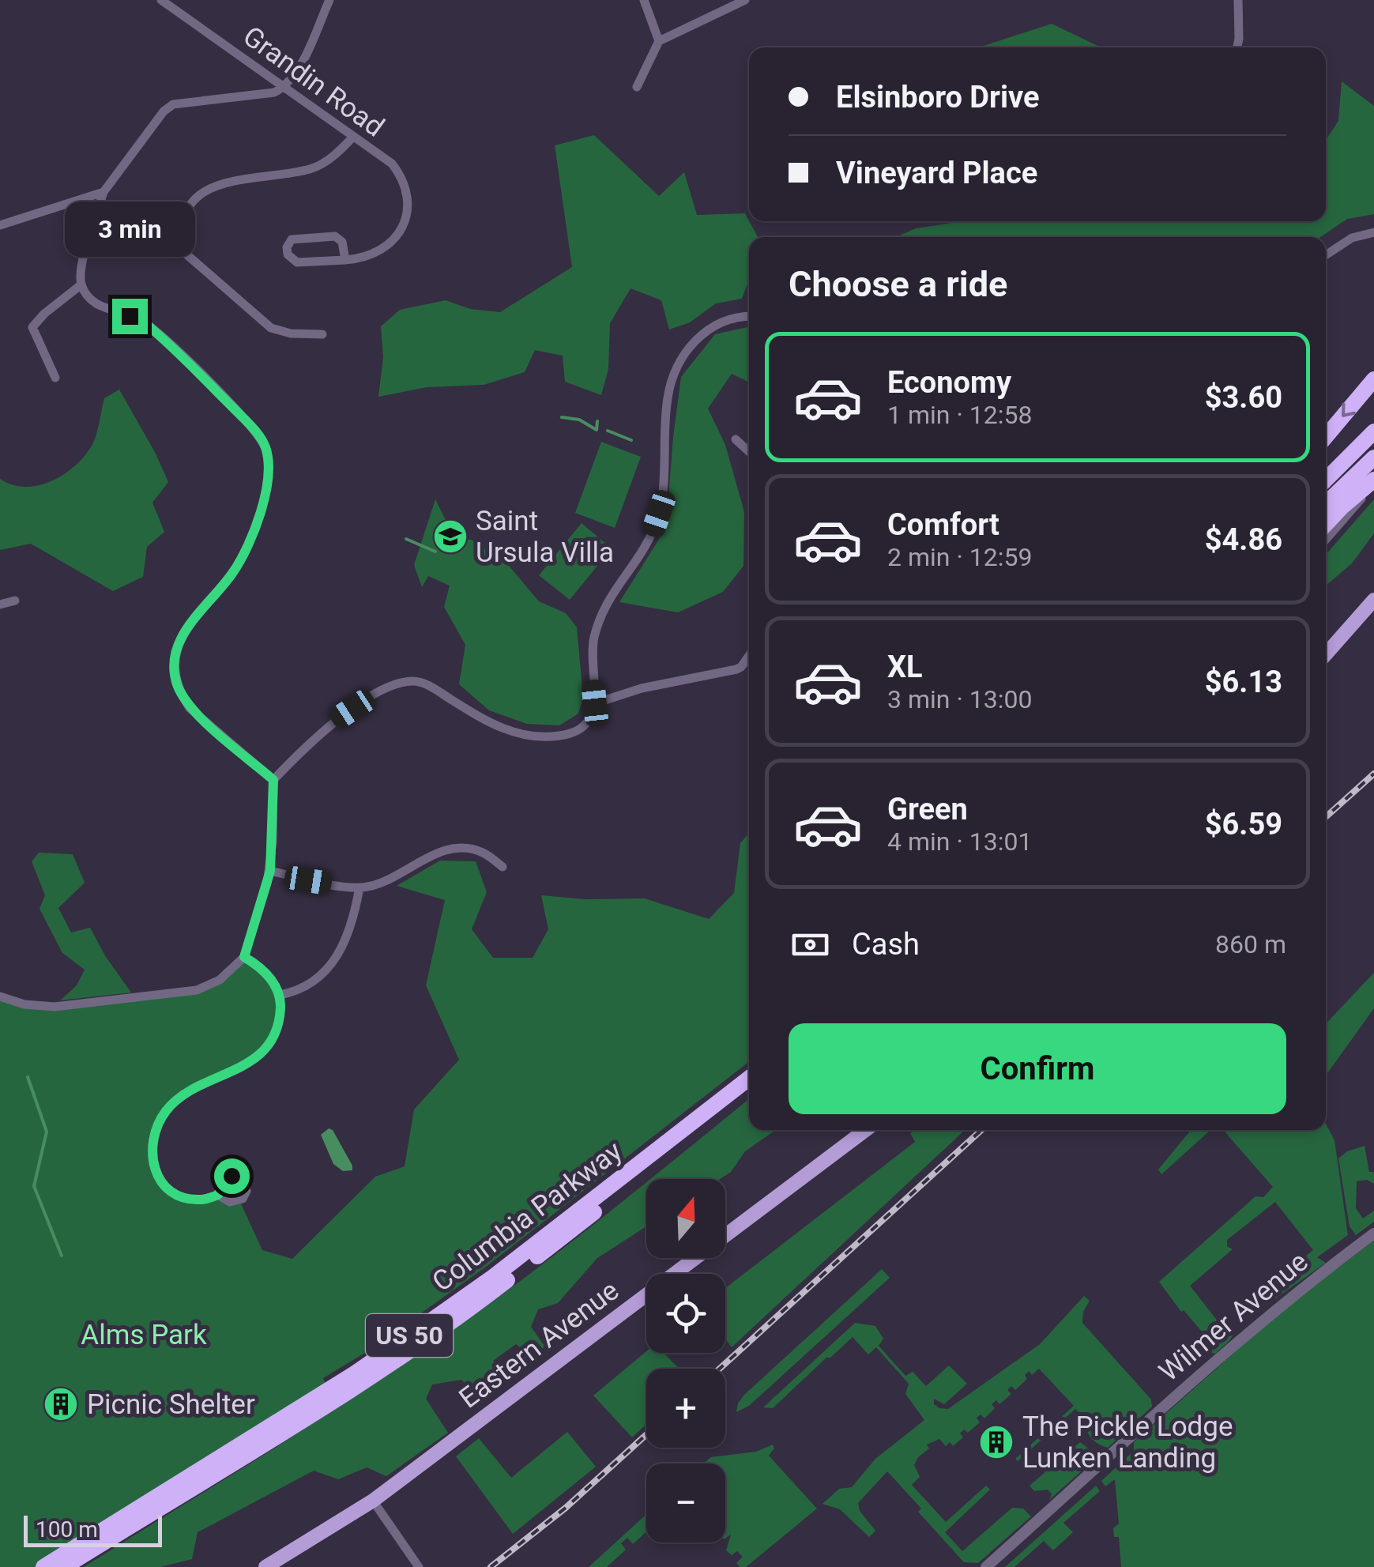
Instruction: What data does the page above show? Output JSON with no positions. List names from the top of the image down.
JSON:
{
  "streets": {
    "highway": ["Columbia Parkway", "US 50"],
    "main road": ["Eastern Avenue"],
    "street": ["Grandin Road", "Wilmer Avenue"]
  },
  "parks": ["Alms Park"],
  "places": {
    "school or university": ["Saint Ursula Villa"],
    "building": ["Picnic Shelter", "The Pickle Lodge Lunken Landing"]
  },
  "scale_bar": "100 m",
  "north": "top",
  "page": {
    "banner": ["Elsinboro Drive", "Vineyard Place"],
    "bubble": "3 min",
    "heading": "Choose a ride",
    "list": [
      {
        "name": "Economy",
        "note": "1 min · 12:58",
        "value": "$3.60"
      },
      {
        "name": "Comfort",
        "note": "2 min · 12:59",
        "value": "$4.86"
      },
      {
        "name": "XL",
        "note": "3 min · 13:00",
        "value": "$6.13"
      },
      {
        "name": "Green",
        "note": "4 min · 13:01",
        "value": "$6.59"
      }
    ],
    "pay": ["Cash", "860 m"],
    "buttons": "Confirm",
    "map_buttons": ["+", "−"],
    "scale": "100 m"
  }
}
